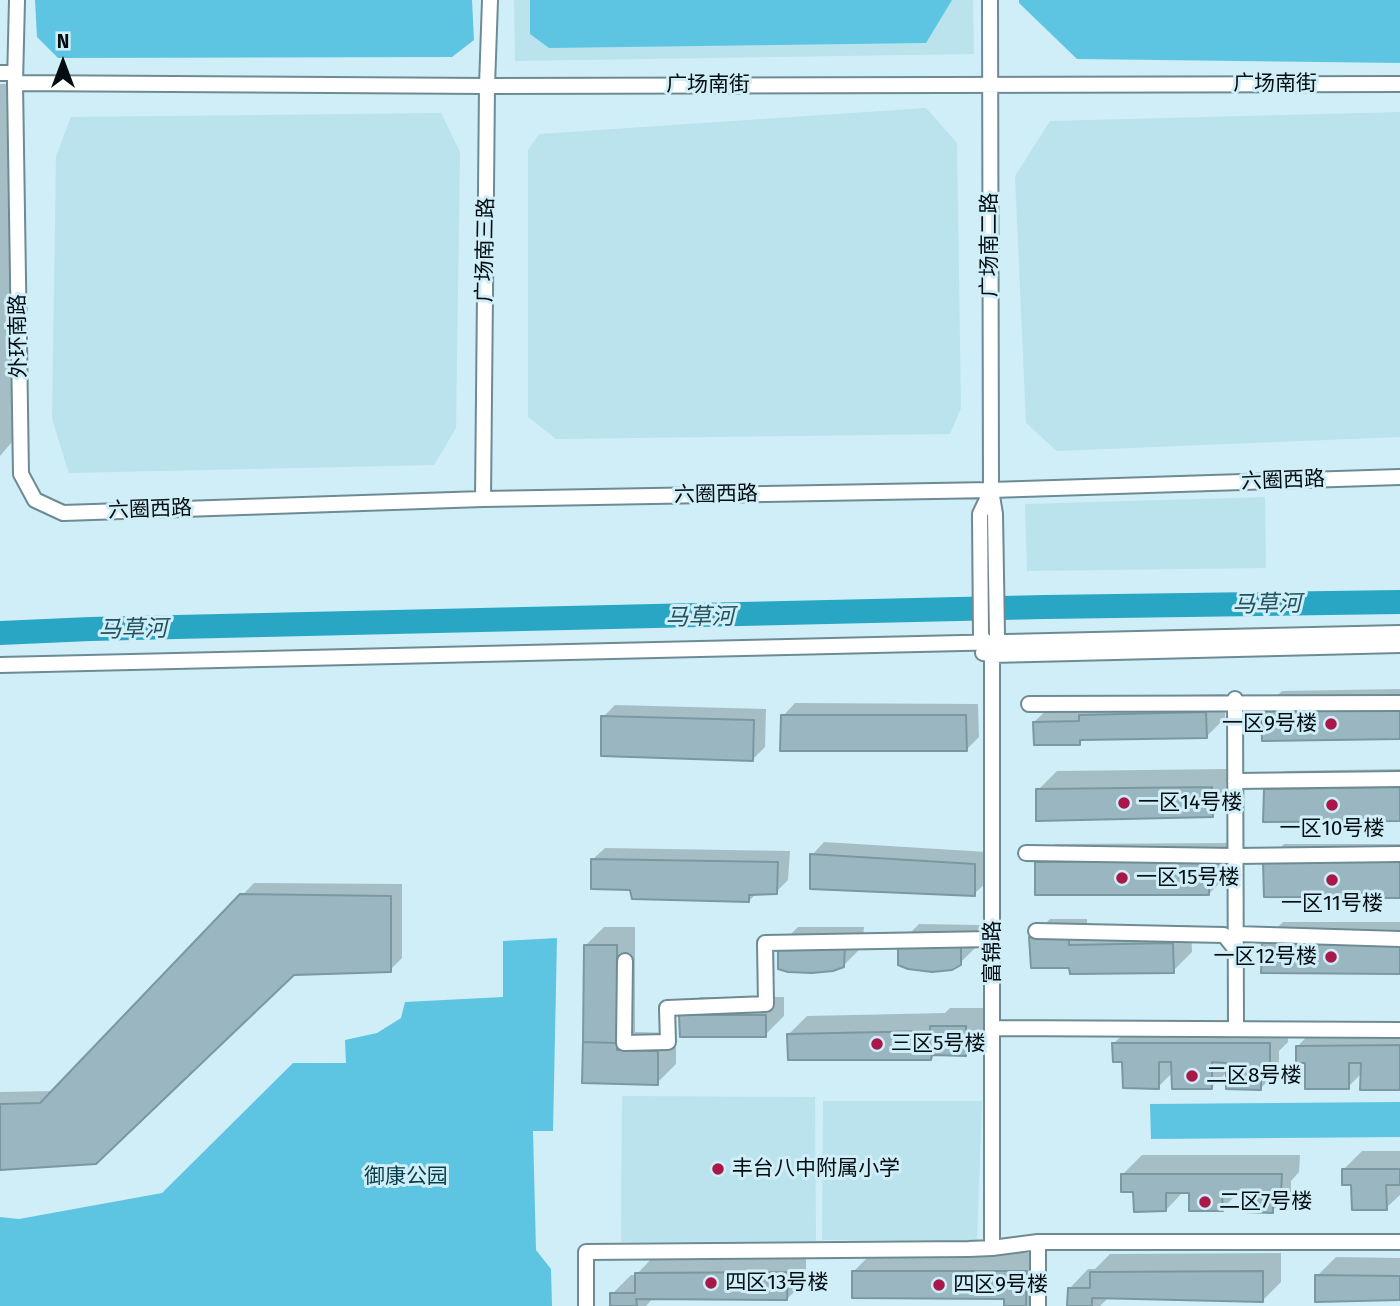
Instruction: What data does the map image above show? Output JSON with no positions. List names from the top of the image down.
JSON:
{
  "streets": {
    "street": [
      "广场南街",
      "广场南二路",
      "广场南三路",
      "外环南路",
      "六圈西路",
      "富锦路"
    ]
  },
  "crossings": [
    ["广场南街", "广场南二路"],
    ["广场南街", "广场南三路"],
    ["广场南街", "外环南路"],
    ["广场南二路", "六圈西路"],
    ["广场南二路", "富锦路"],
    ["广场南三路", "六圈西路"],
    ["外环南路", "六圈西路"],
    ["六圈西路", "富锦路"]
  ],
  "water": ["马草河"],
  "parks": ["御康公园"],
  "places": [
    "一区9号楼",
    "一区14号楼",
    "一区10号楼",
    "一区15号楼",
    "一区11号楼",
    "一区12号楼",
    "三区5号楼",
    "二区8号楼",
    "丰台八中附属小学",
    "二区7号楼",
    "四区13号楼",
    "四区9号楼"
  ],
  "north": "top"
}
